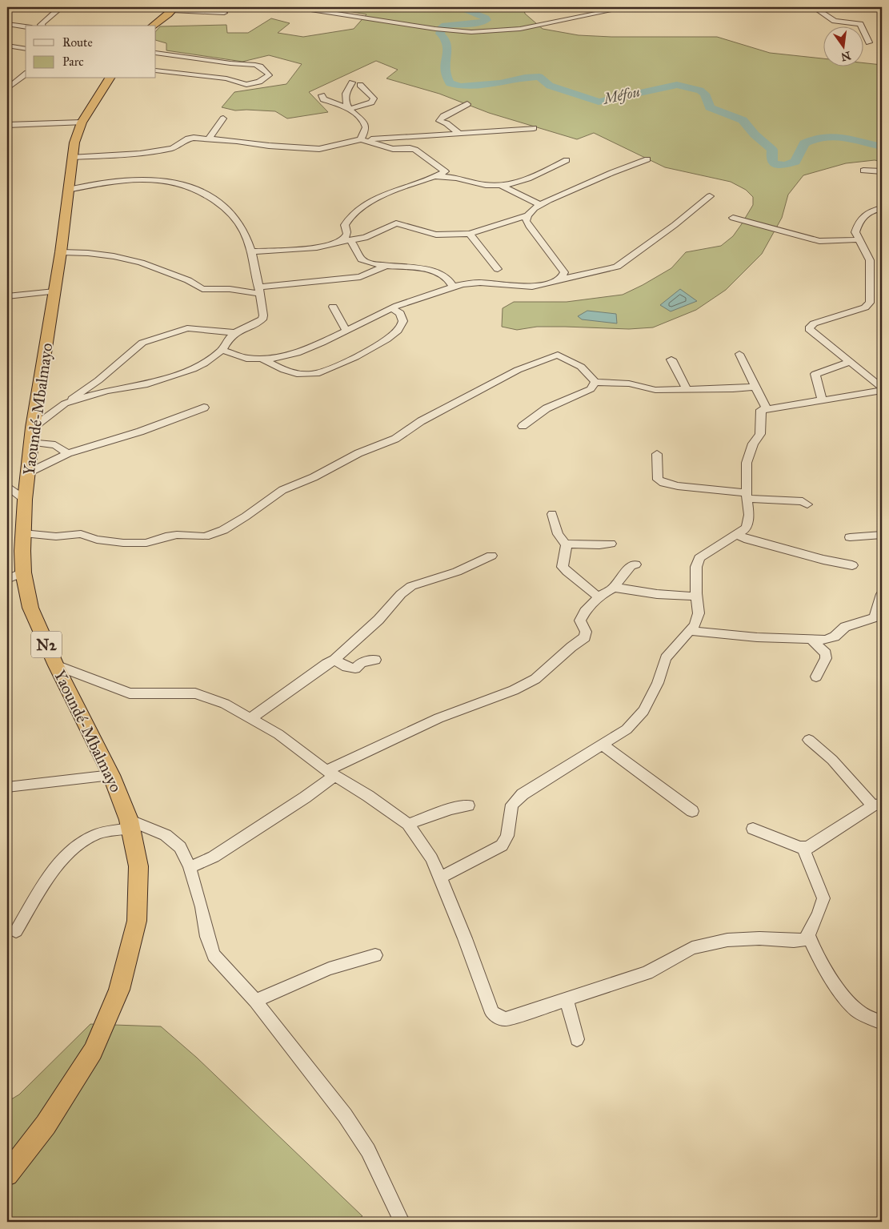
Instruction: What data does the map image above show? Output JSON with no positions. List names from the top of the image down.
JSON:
{
  "streets": {
    "highway": ["Yaoundé-Mbalmayo", "N2"]
  },
  "water": ["Méfou"],
  "legend": ["Route", "Parc"],
  "north": "bottom"
}
